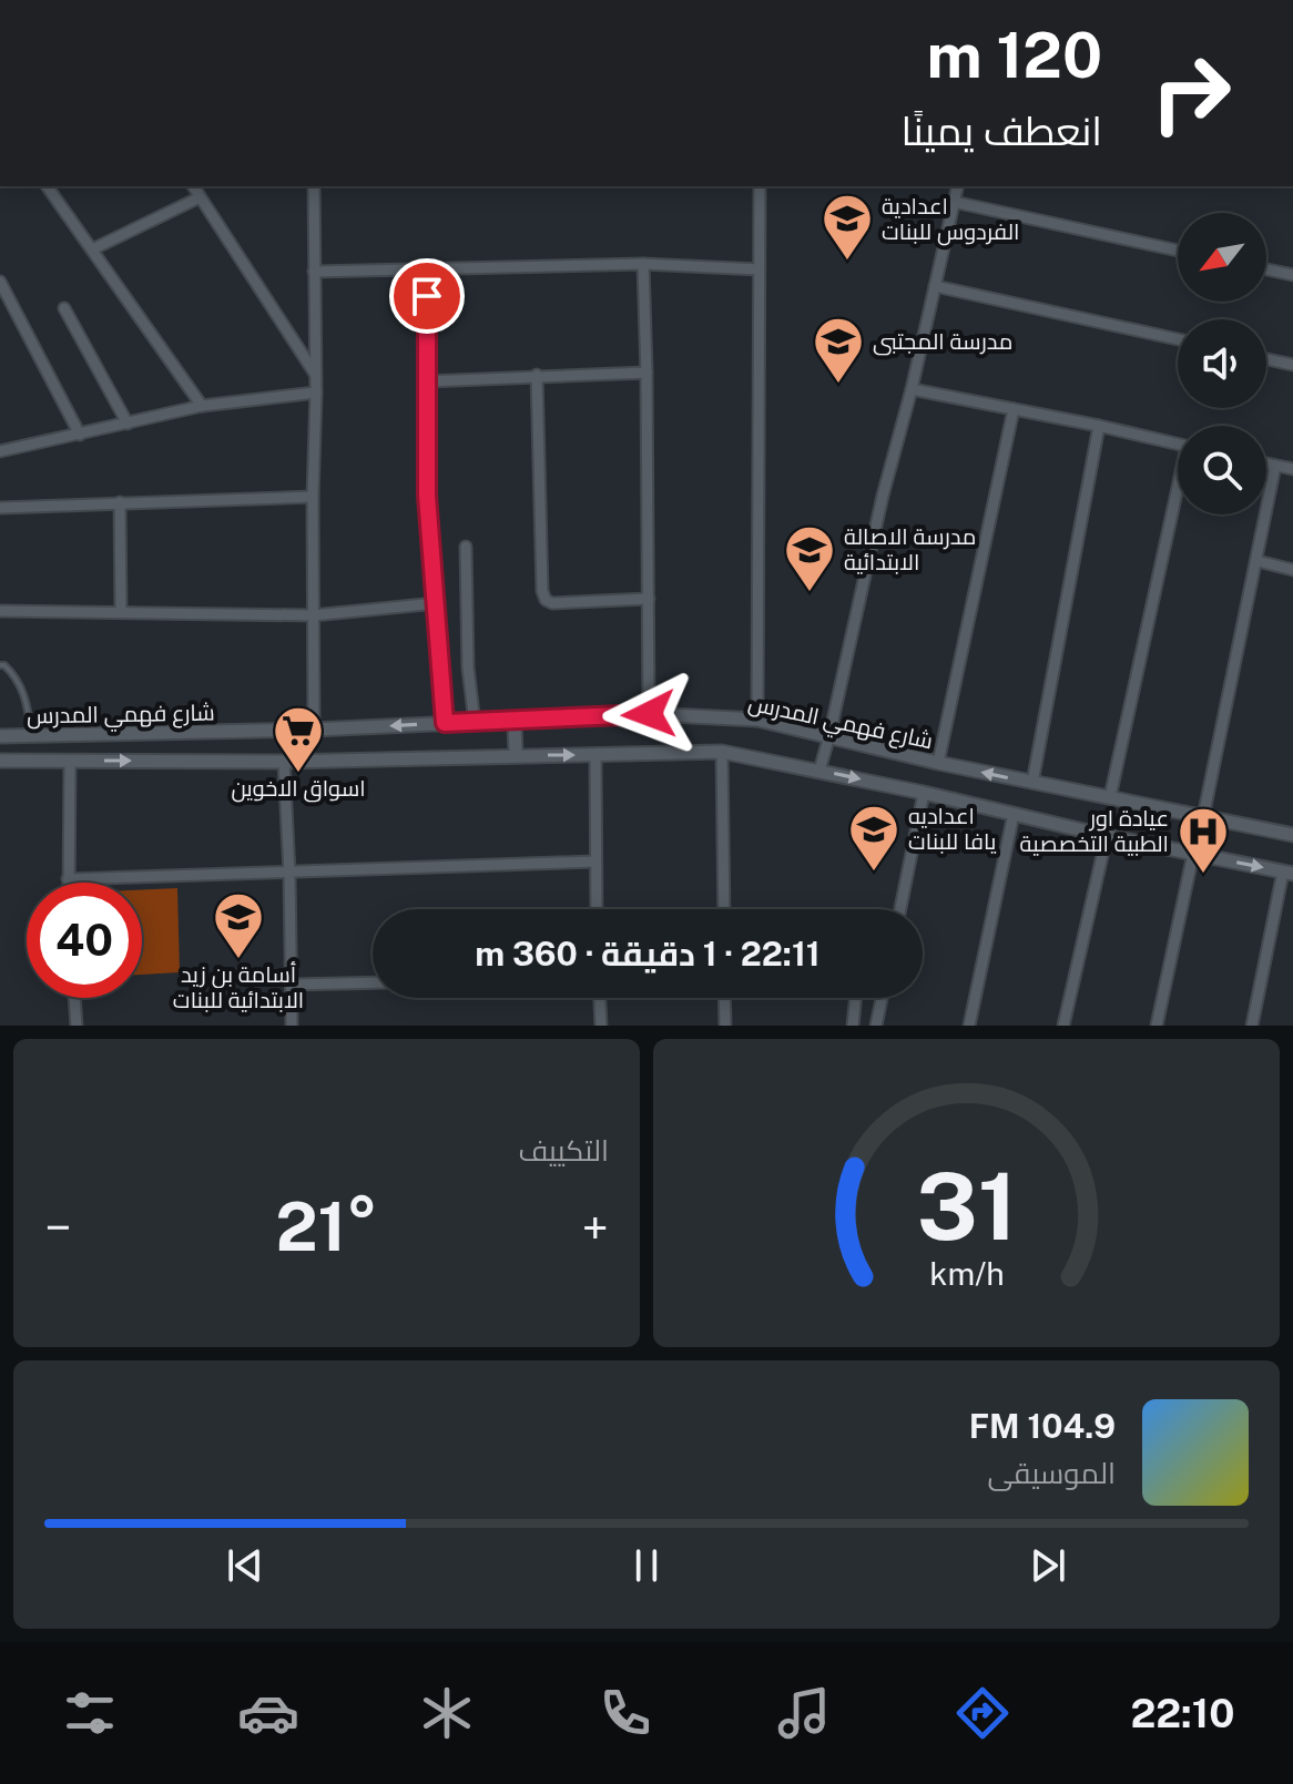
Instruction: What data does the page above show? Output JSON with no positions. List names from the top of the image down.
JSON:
{
  "streets": {
    "street": ["شارع فهمي المدرس"]
  },
  "places": {
    "school or university": [
      "اعدادية الفردوس للبنات",
      "مدرسة المجتبى",
      "مدرسة الاصالة الابتدائية",
      "اعداديه يافا للبنات",
      "أسامة بن زيد الابتدائية للبنات"
    ],
    "supermarket": ["اسواق الاخوين"],
    "hospital": ["عيادة اور الطبية التخصصية"]
  },
  "north": "bottom left",
  "page": {
    "turn": ["120 m", "انعطف يمينًا"],
    "limit": "40",
    "trip": "22:11 · 1 دقيقة · 360 m",
    "tile": "التكييف",
    "heat": ["−", "21°", "+"],
    "song": ["104.9 FM", "الموسيقى"],
    "tabs": "22:10",
    "gauge": ["31", "km/h"]
  }
}
